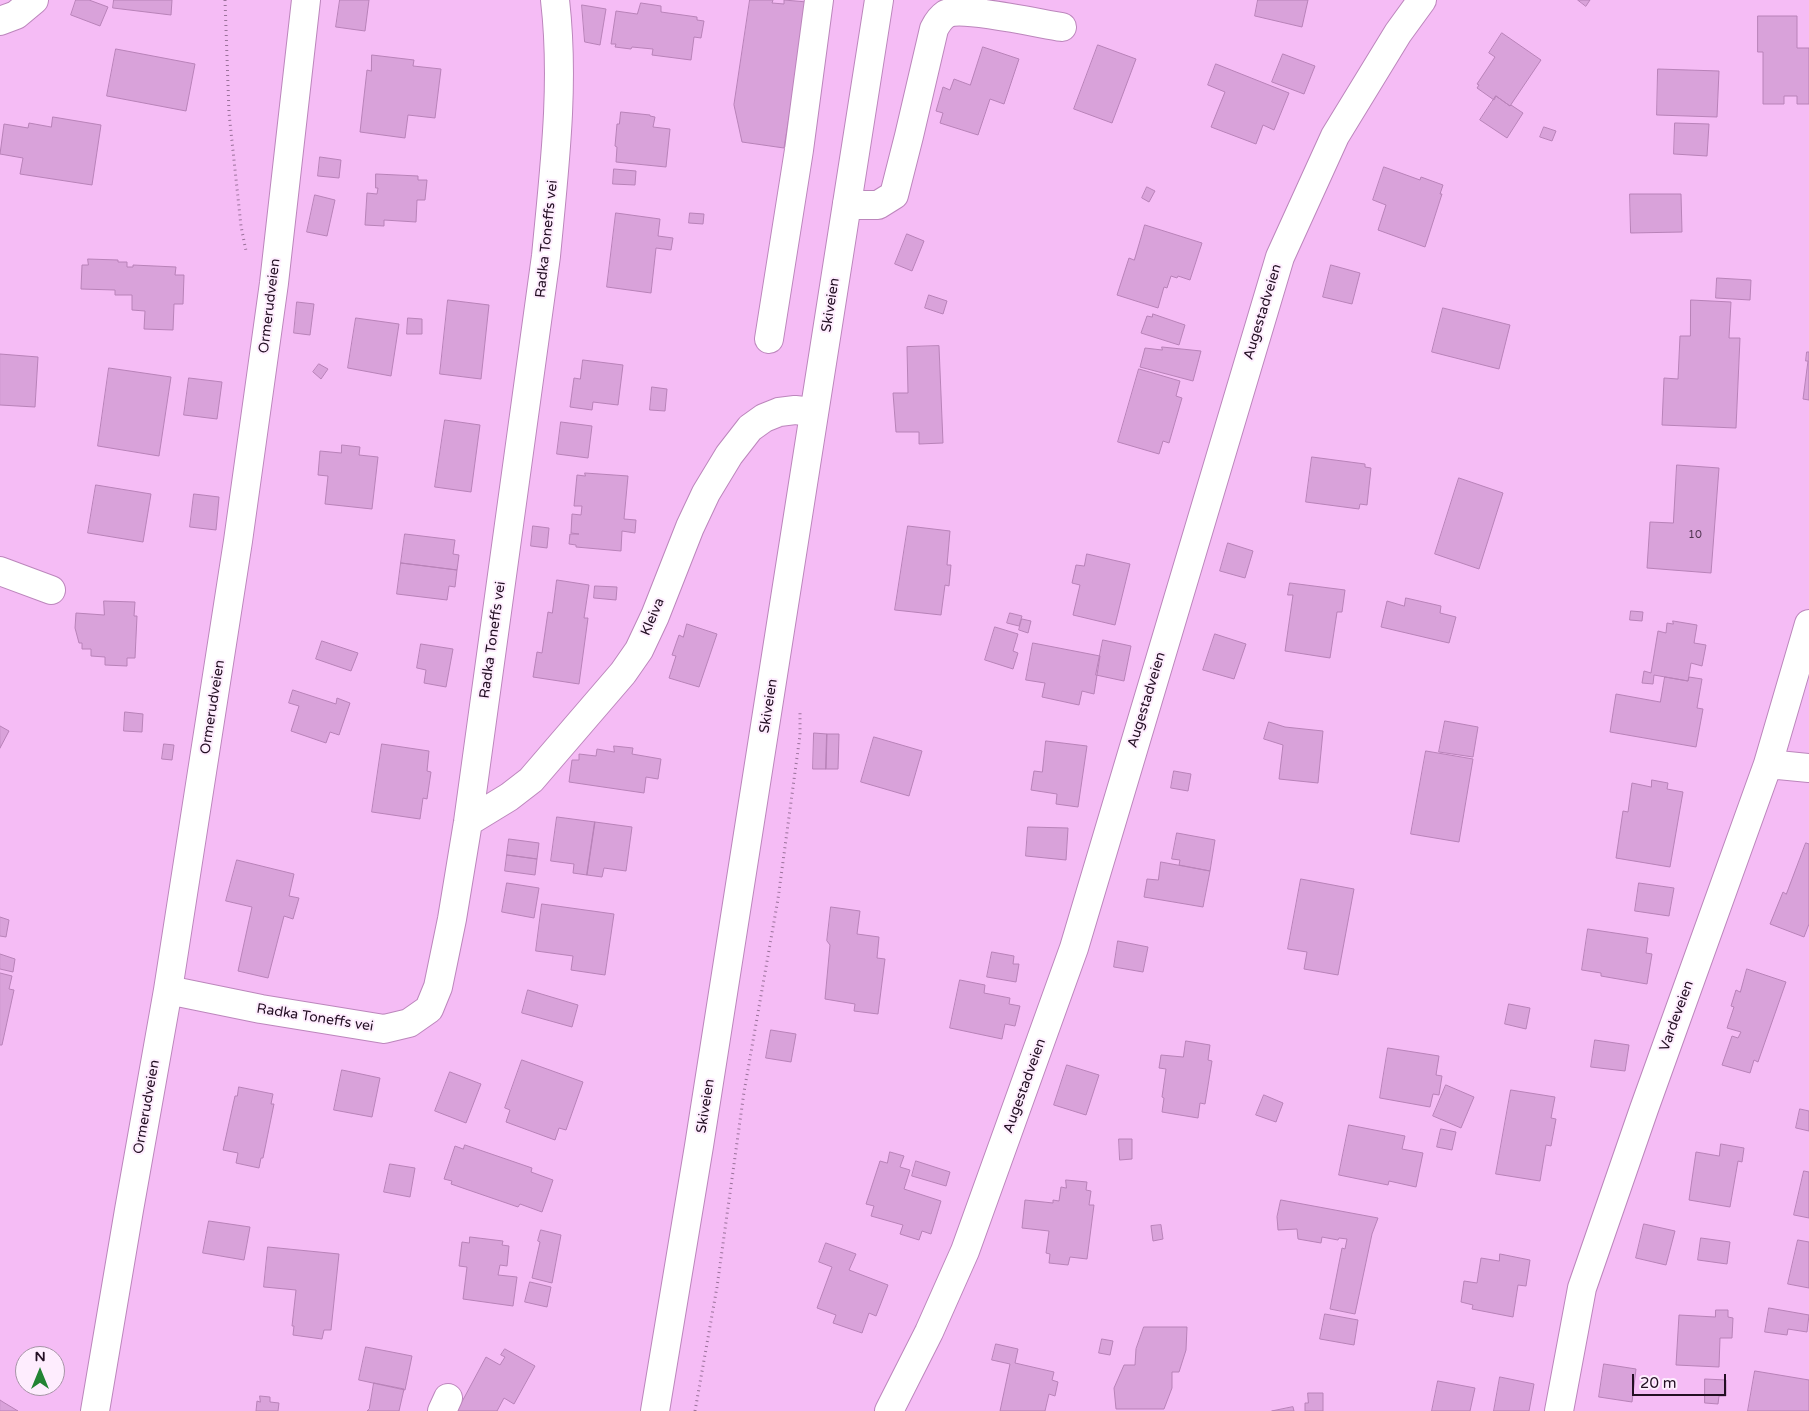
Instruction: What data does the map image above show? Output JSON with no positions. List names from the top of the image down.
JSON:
{
  "streets": {
    "street": [
      "Radka Toneffs vei",
      "Skiveien",
      "Ormerudveien",
      "Augestadveien",
      "Kleiva",
      "Vardeveien"
    ]
  },
  "crossings": [
    ["Radka Toneffs vei", "Ormerudveien"],
    ["Radka Toneffs vei", "Kleiva"],
    ["Skiveien", "Kleiva"]
  ],
  "house_numbers": ["10"],
  "scale_bar": "20 m",
  "north": "top"
}
